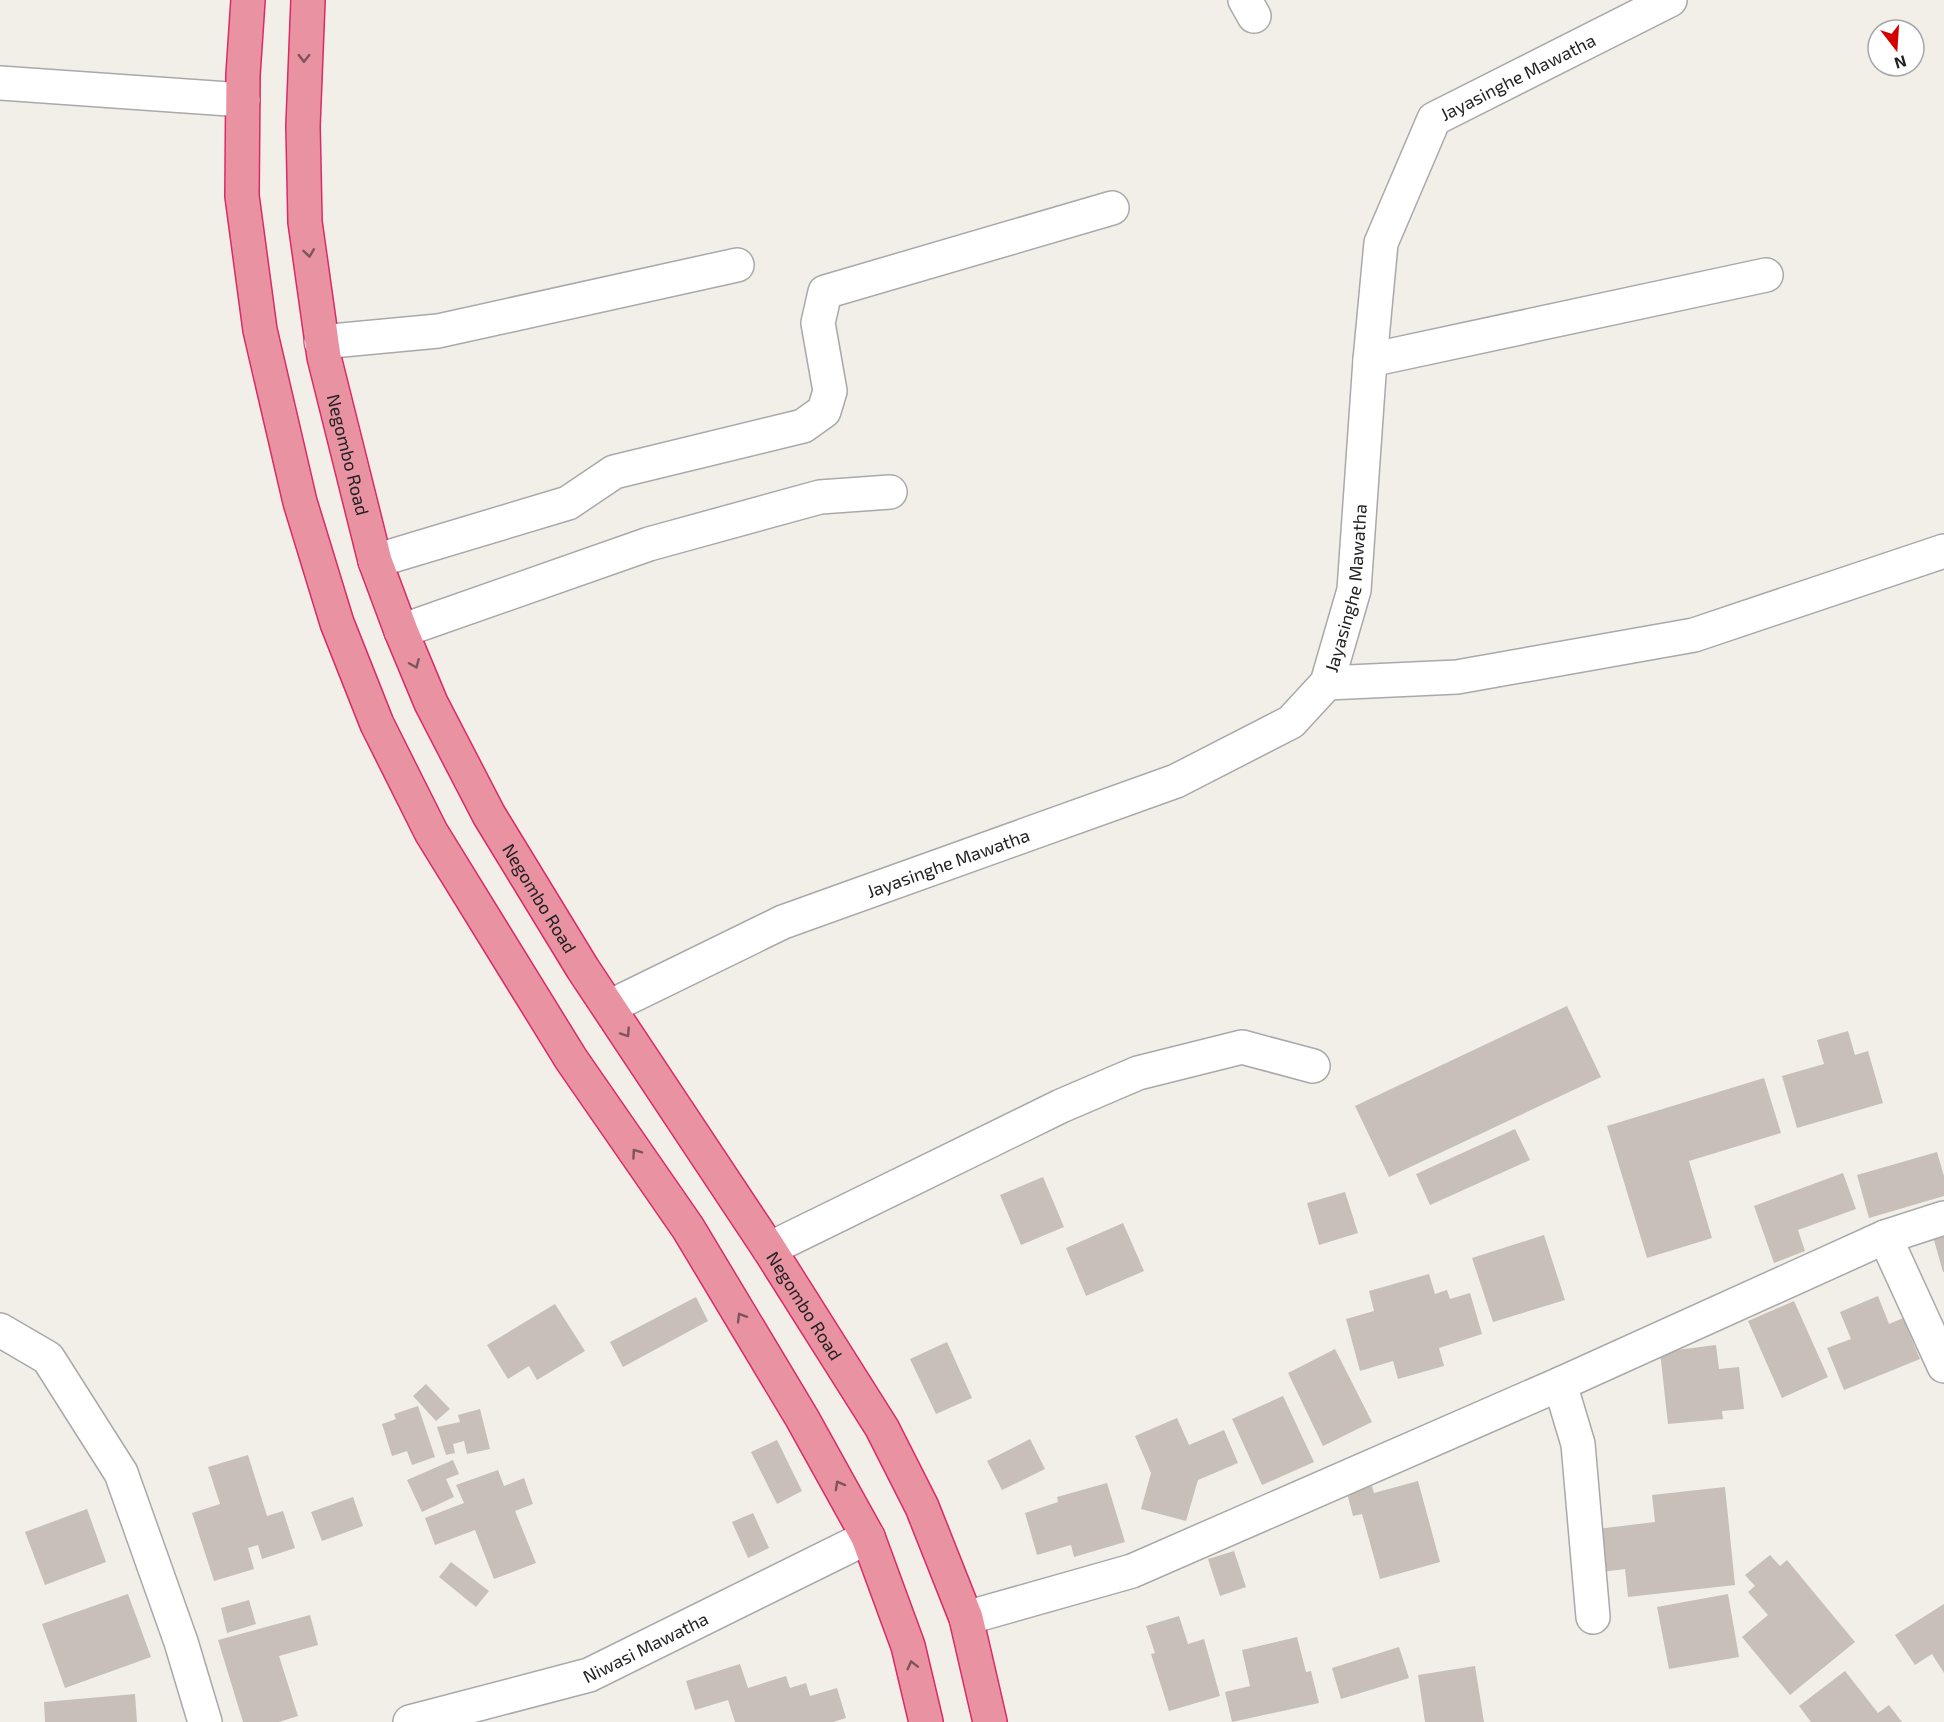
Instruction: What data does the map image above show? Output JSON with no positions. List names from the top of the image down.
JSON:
{
  "streets": {
    "highway": ["Negombo Road"],
    "street": ["Jayasinghe Mawatha", "Niwasi Mawatha"]
  },
  "crossings": [
    ["Jayasinghe Mawatha", "Negombo Road"]
  ],
  "north": "bottom"
}
